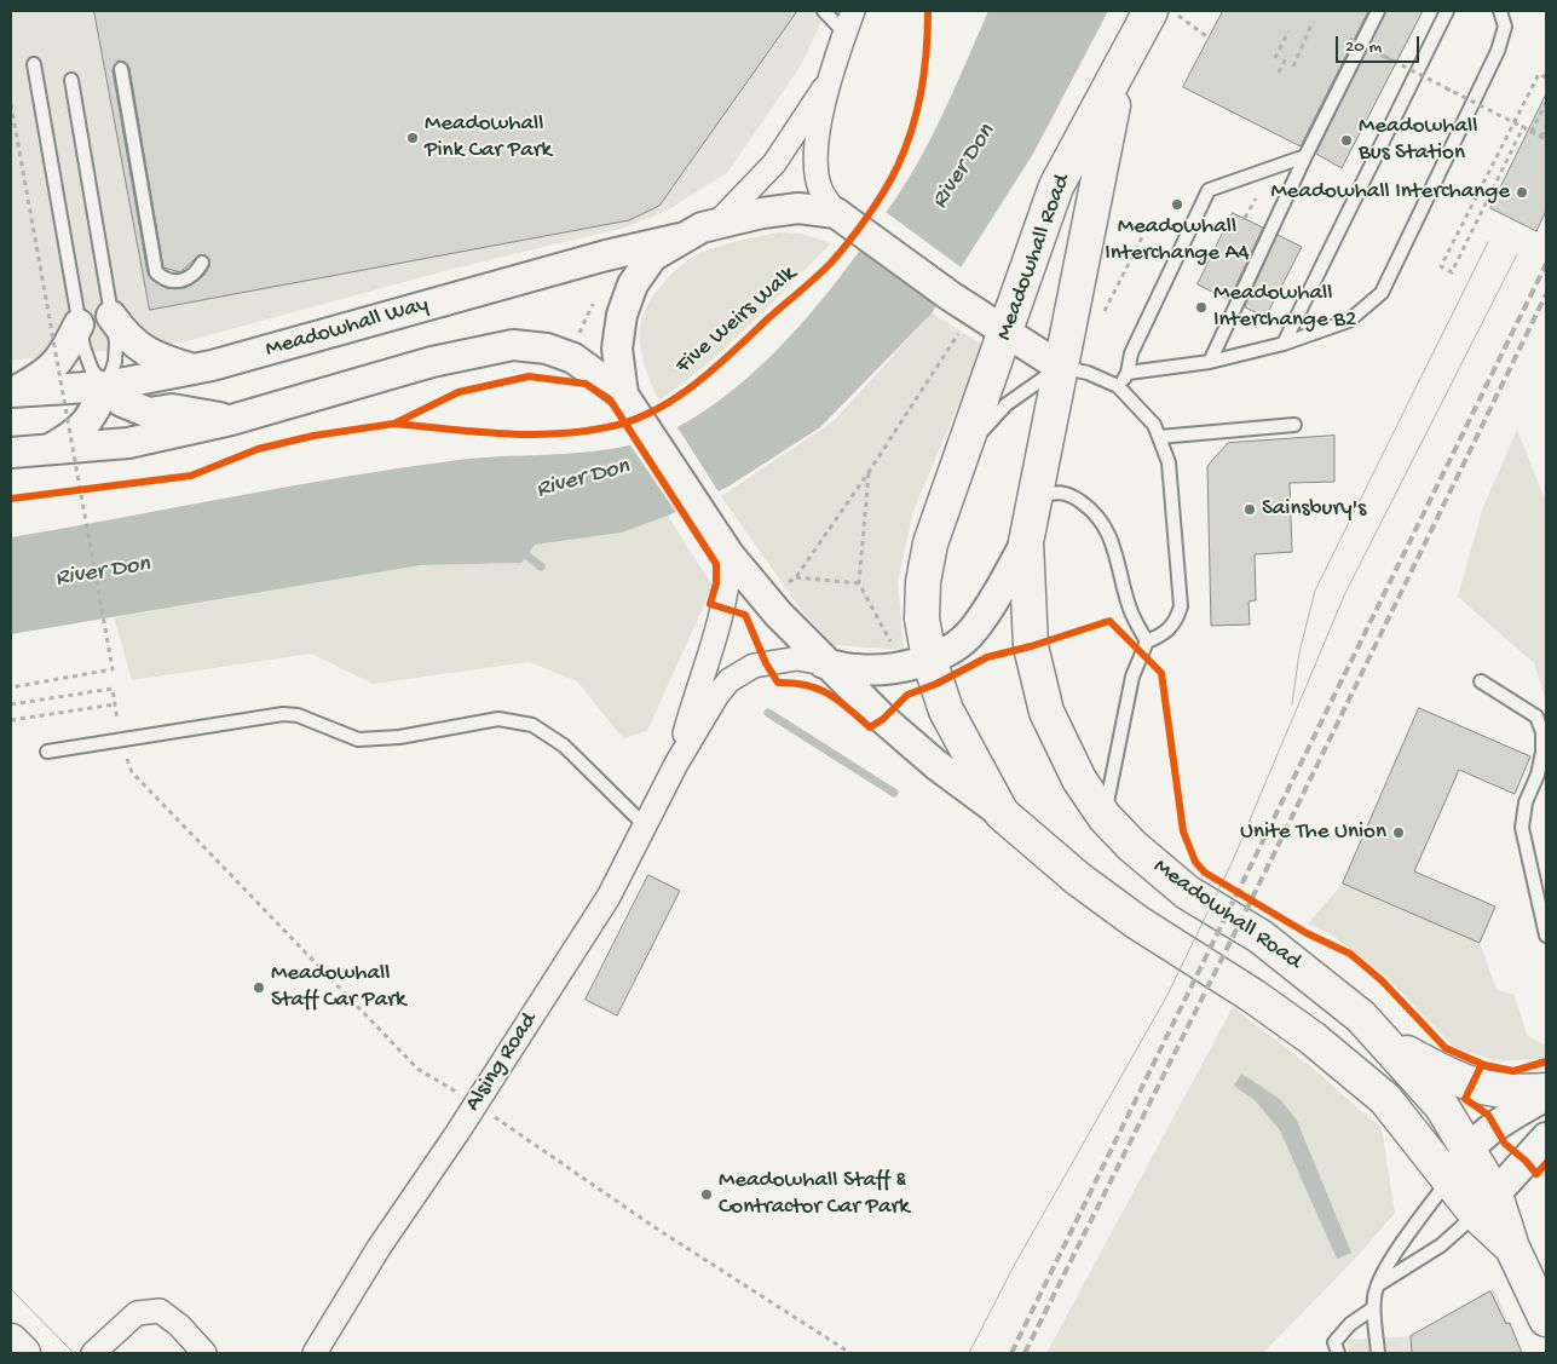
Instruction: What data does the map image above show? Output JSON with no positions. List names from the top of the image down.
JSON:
{
  "streets": {
    "main road": ["Meadowhall Road"],
    "street": ["Meadowhall Way", "Alsing Road"],
    "cycle path": ["Five Weirs Walk"]
  },
  "crossings": [
    ["Meadowhall Road", "Meadowhall Way"],
    ["Meadowhall Road", "Alsing Road"],
    ["Meadowhall Way", "Alsing Road"]
  ],
  "water": ["River Don"],
  "places": [
    "Meadowhall Pink Car Park",
    "Meadowhall Bus Station",
    "Meadowhall Interchange",
    "Meadowhall Interchange A4",
    "Meadowhall Interchange B2",
    "Sainsbury's",
    "Unite The Union",
    "Meadowhall Staff Car Park",
    "Meadowhall Staff & Contractor Car Park"
  ],
  "scale_bar": "20 m"
}
